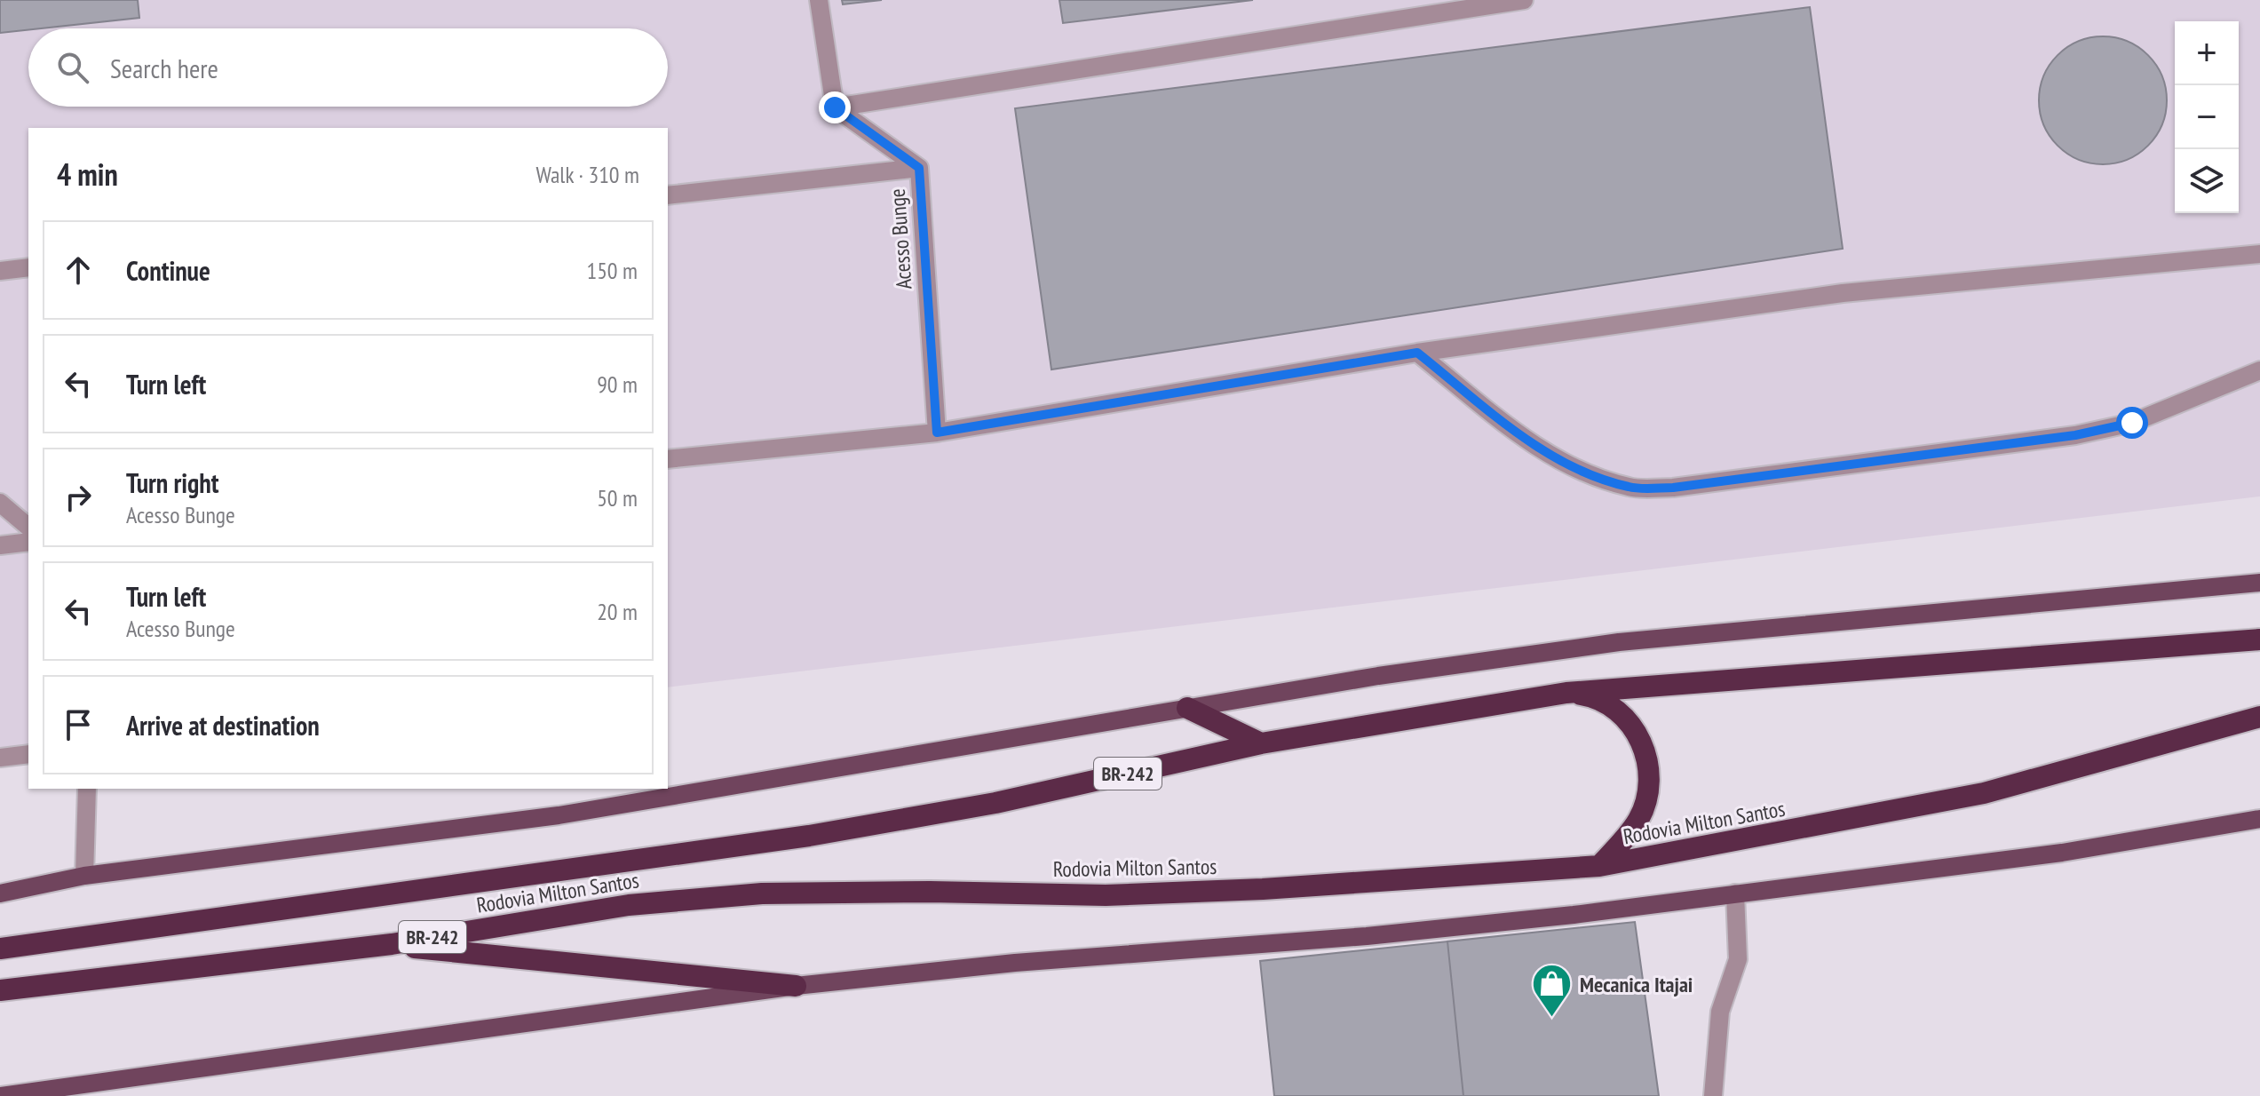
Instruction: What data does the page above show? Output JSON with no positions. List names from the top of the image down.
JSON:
{
  "streets": {
    "highway": ["BR-242", "Rodovia Milton Santos"],
    "lane": ["Acesso Bunge"]
  },
  "places": {
    "shop": ["Mecanica Itajai"]
  },
  "page": {
    "map_buttons": ["+", "−"],
    "search": "Search here",
    "heading": ["4 min", "Walk · 310 m"],
    "list": [
      ["Continue", "150 m"],
      ["Turn left", "90 m"],
      ["Turn right", "Acesso Bunge", "50 m"],
      ["Turn left", "Acesso Bunge", "20 m"],
      "Arrive at destination"
    ]
  }
}
